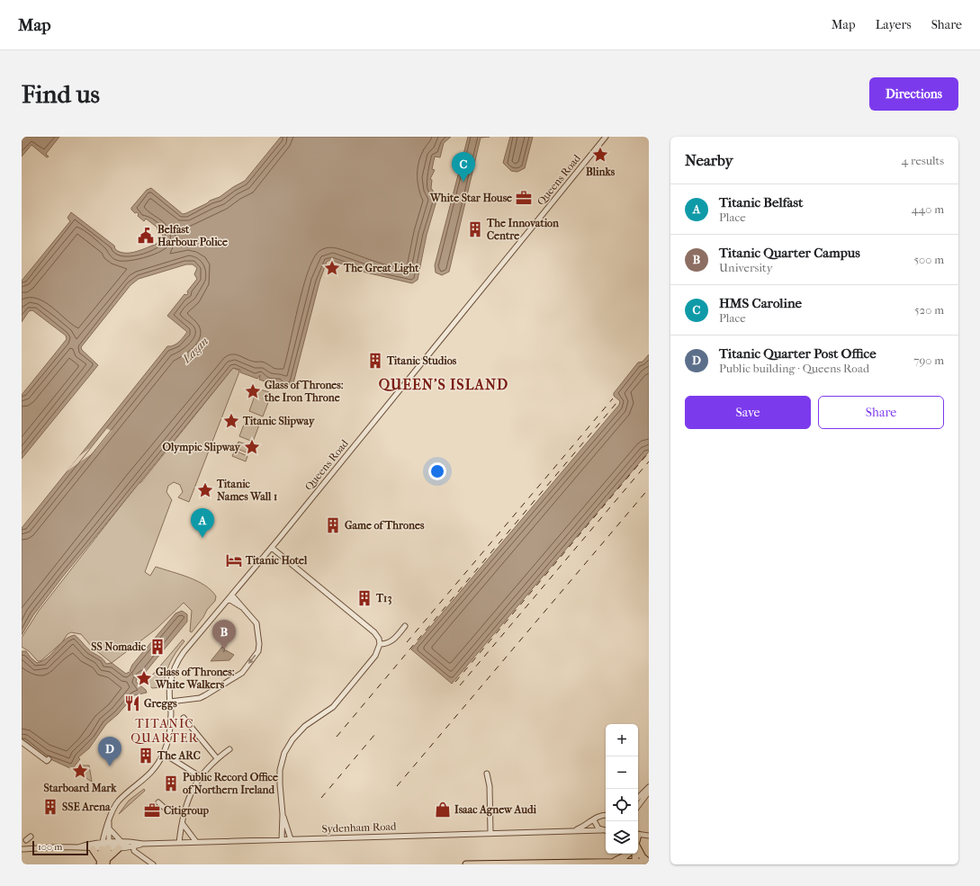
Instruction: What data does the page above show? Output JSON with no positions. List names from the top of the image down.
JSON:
{
  "streets": {
    "street": ["Queens Road", "Sydenham Road"]
  },
  "crossings": [
    ["Queens Road", "Sydenham Road"]
  ],
  "districts": ["QUEEN'S ISLAND", "TITANIC QUARTER"],
  "water": ["Lagan"],
  "places": {
    "place": [
      "Blinks",
      "The Great Light",
      "Glass of Thrones: the Iron Throne",
      "Titanic Slipway",
      "Olympic Slipway",
      "Titanic Names Wall 1",
      "Glass of Thrones: White Walkers",
      "Starboard Mark"
    ],
    "office": ["White Star House", "Citigroup"],
    "building": [
      "The Innovation Centre",
      "Titanic Studios",
      "Game of Thrones",
      "T13",
      "SS Nomadic",
      "The ARC",
      "Public Record Office of Northern Ireland",
      "SSE Arena"
    ],
    "public building": ["Belfast Harbour Police"],
    "hotel": ["Titanic Hotel"],
    "restaurant": ["Greggs"],
    "shop": ["Isaac Agnew Audi"]
  },
  "scale_bar": "100 m",
  "page": {
    "header": "Map",
    "nav": ["Map", "Layers", "Share"],
    "buttons": [
      "Directions",
      ["Save", "Share"]
    ],
    "title": "Find us",
    "heading": ["Nearby", "4 results"],
    "pins": [
      "C",
      "A",
      "B",
      "D"
    ],
    "list": [
      {
        "mark": "A",
        "name": "Titanic Belfast",
        "note": "Place",
        "value": "440 m"
      },
      {
        "mark": "B",
        "name": "Titanic Quarter Campus",
        "note": "University",
        "value": "500 m"
      },
      {
        "mark": "C",
        "name": "HMS Caroline",
        "note": "Place",
        "value": "520 m"
      },
      {
        "mark": "D",
        "name": "Titanic Quarter Post Office",
        "note": "Public building · Queens Road",
        "value": "790 m"
      }
    ],
    "map_buttons": ["+", "−"],
    "scale": "100 m"
  }
}
